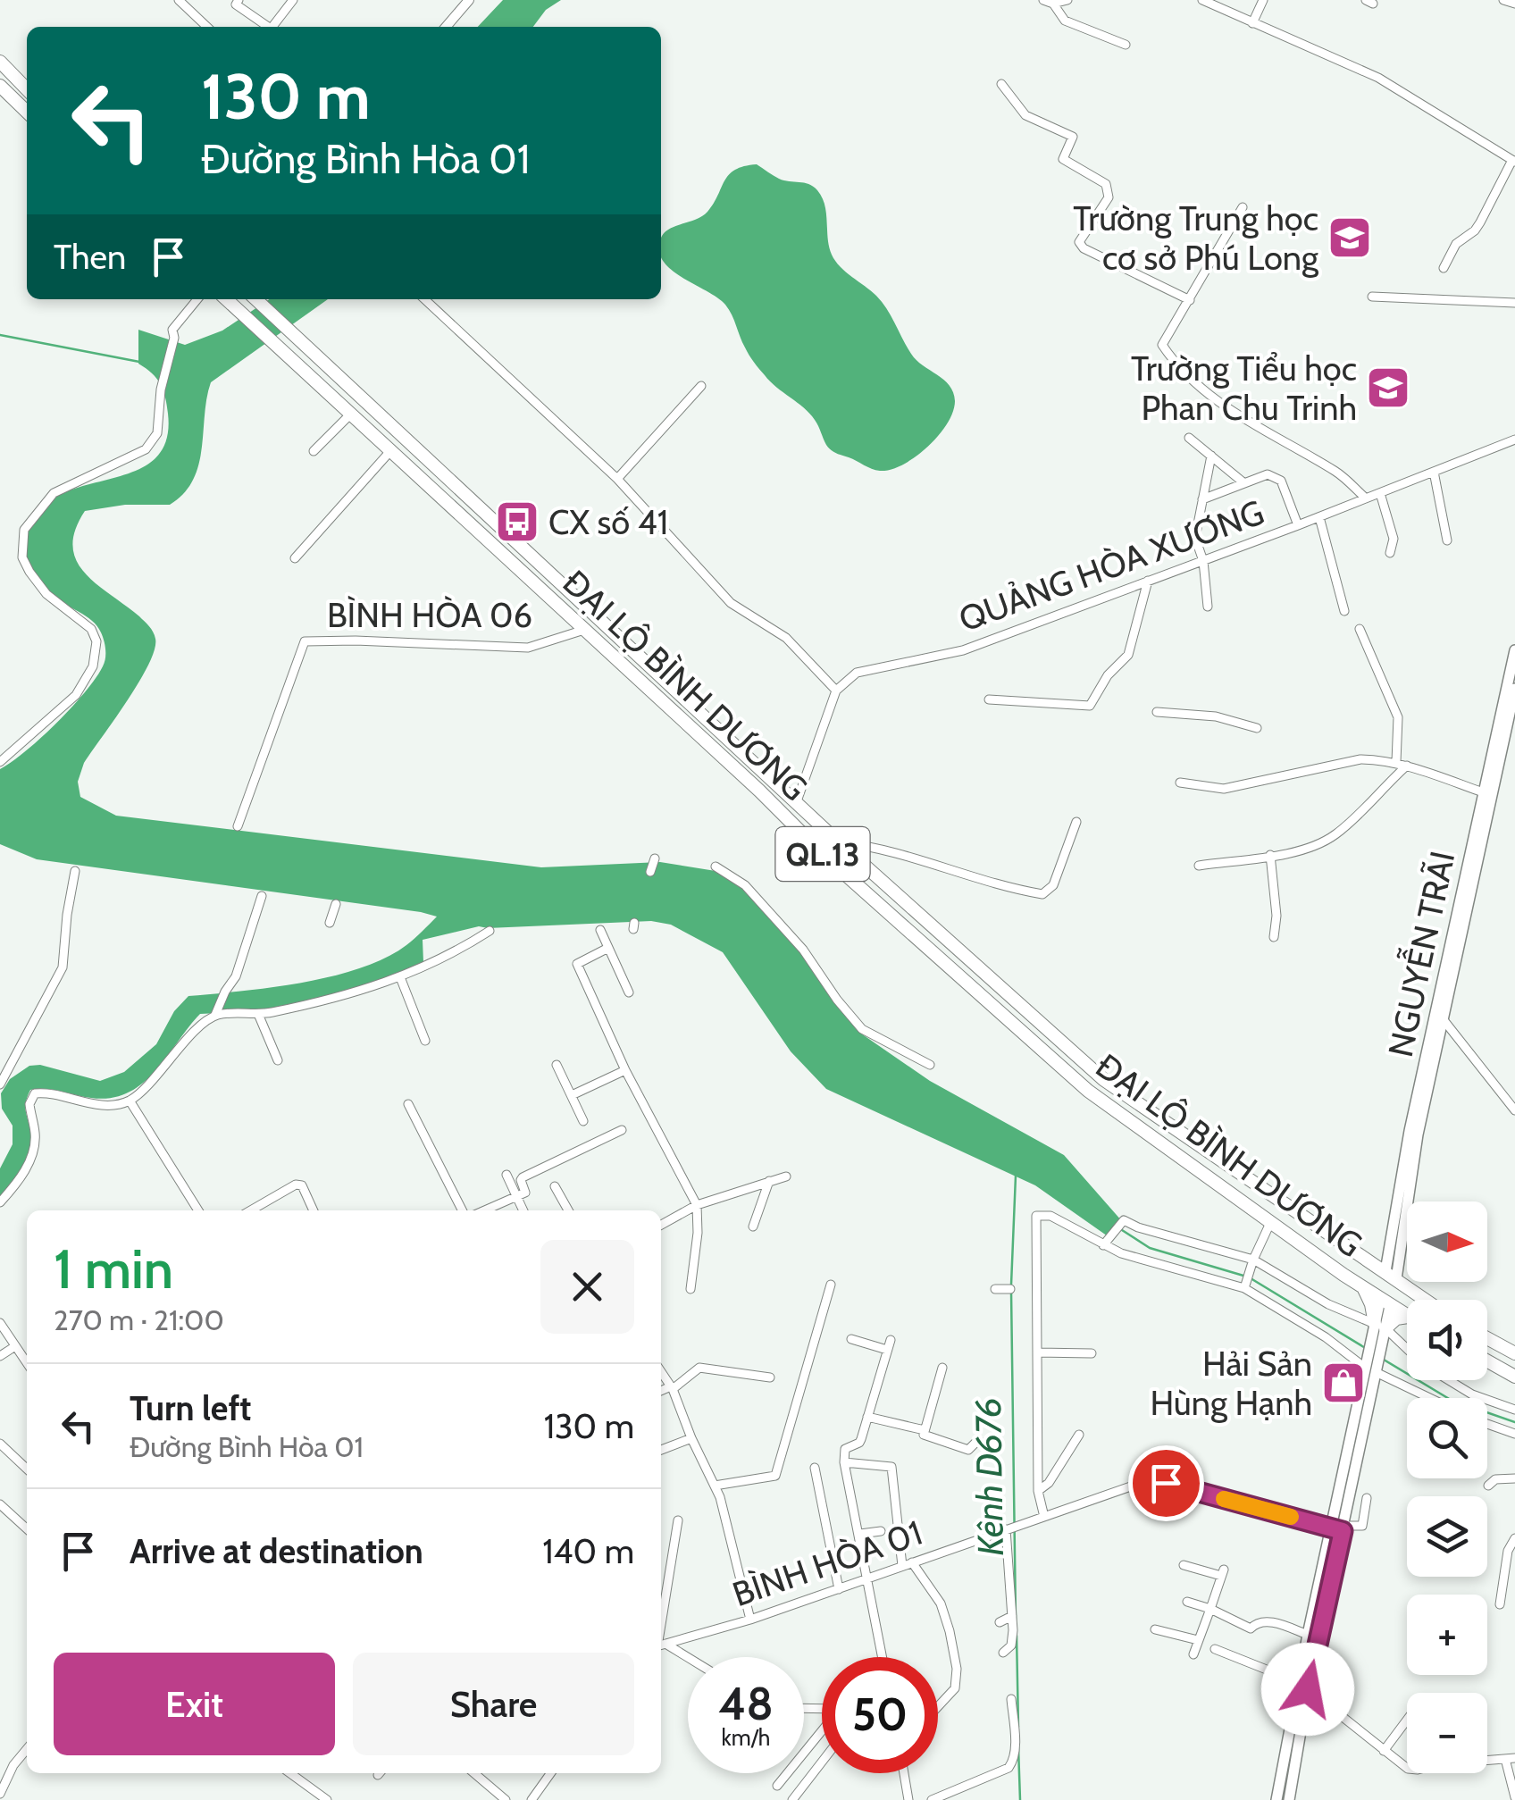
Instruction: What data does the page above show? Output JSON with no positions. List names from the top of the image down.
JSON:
{
  "streets": {
    "highway": ["ĐẠI LỘ BÌNH DƯƠNG", "QL.13"],
    "main road": ["NGUYỄN TRÃI"],
    "street": ["QUẢNG HÒA XƯƠNG", "BÌNH HÒA 06", "BÌNH HÒA 01"]
  },
  "crossings": [
    ["BÌNH HÒA 06", "ĐẠI LỘ BÌNH DƯƠNG"],
    ["ĐẠI LỘ BÌNH DƯƠNG", "NGUYỄN TRÃI"]
  ],
  "water": ["Kênh D676"],
  "places": {
    "school or university": ["Trường Trung học cơ sở Phú Long", "Trường Tiểu học Phan Chu Trinh"],
    "bus stop": ["CX số 41"],
    "shop": ["Hải Sản Hùng Hạnh"]
  },
  "north": "right",
  "page": {
    "turn": ["130 m", "Đường Bình Hòa 01"],
    "then": "Then",
    "map_buttons": ["+", "−"],
    "heading": ["1 min", "270 m · 21:00"],
    "list": [
      {
        "name": "Turn left",
        "note": "Đường Bình Hòa 01",
        "value": "130 m"
      },
      {
        "name": "Arrive at destination",
        "value": "140 m"
      }
    ],
    "buttons": ["Exit", "Share"],
    "speed": "48 km/h",
    "limit": "50"
  }
}
